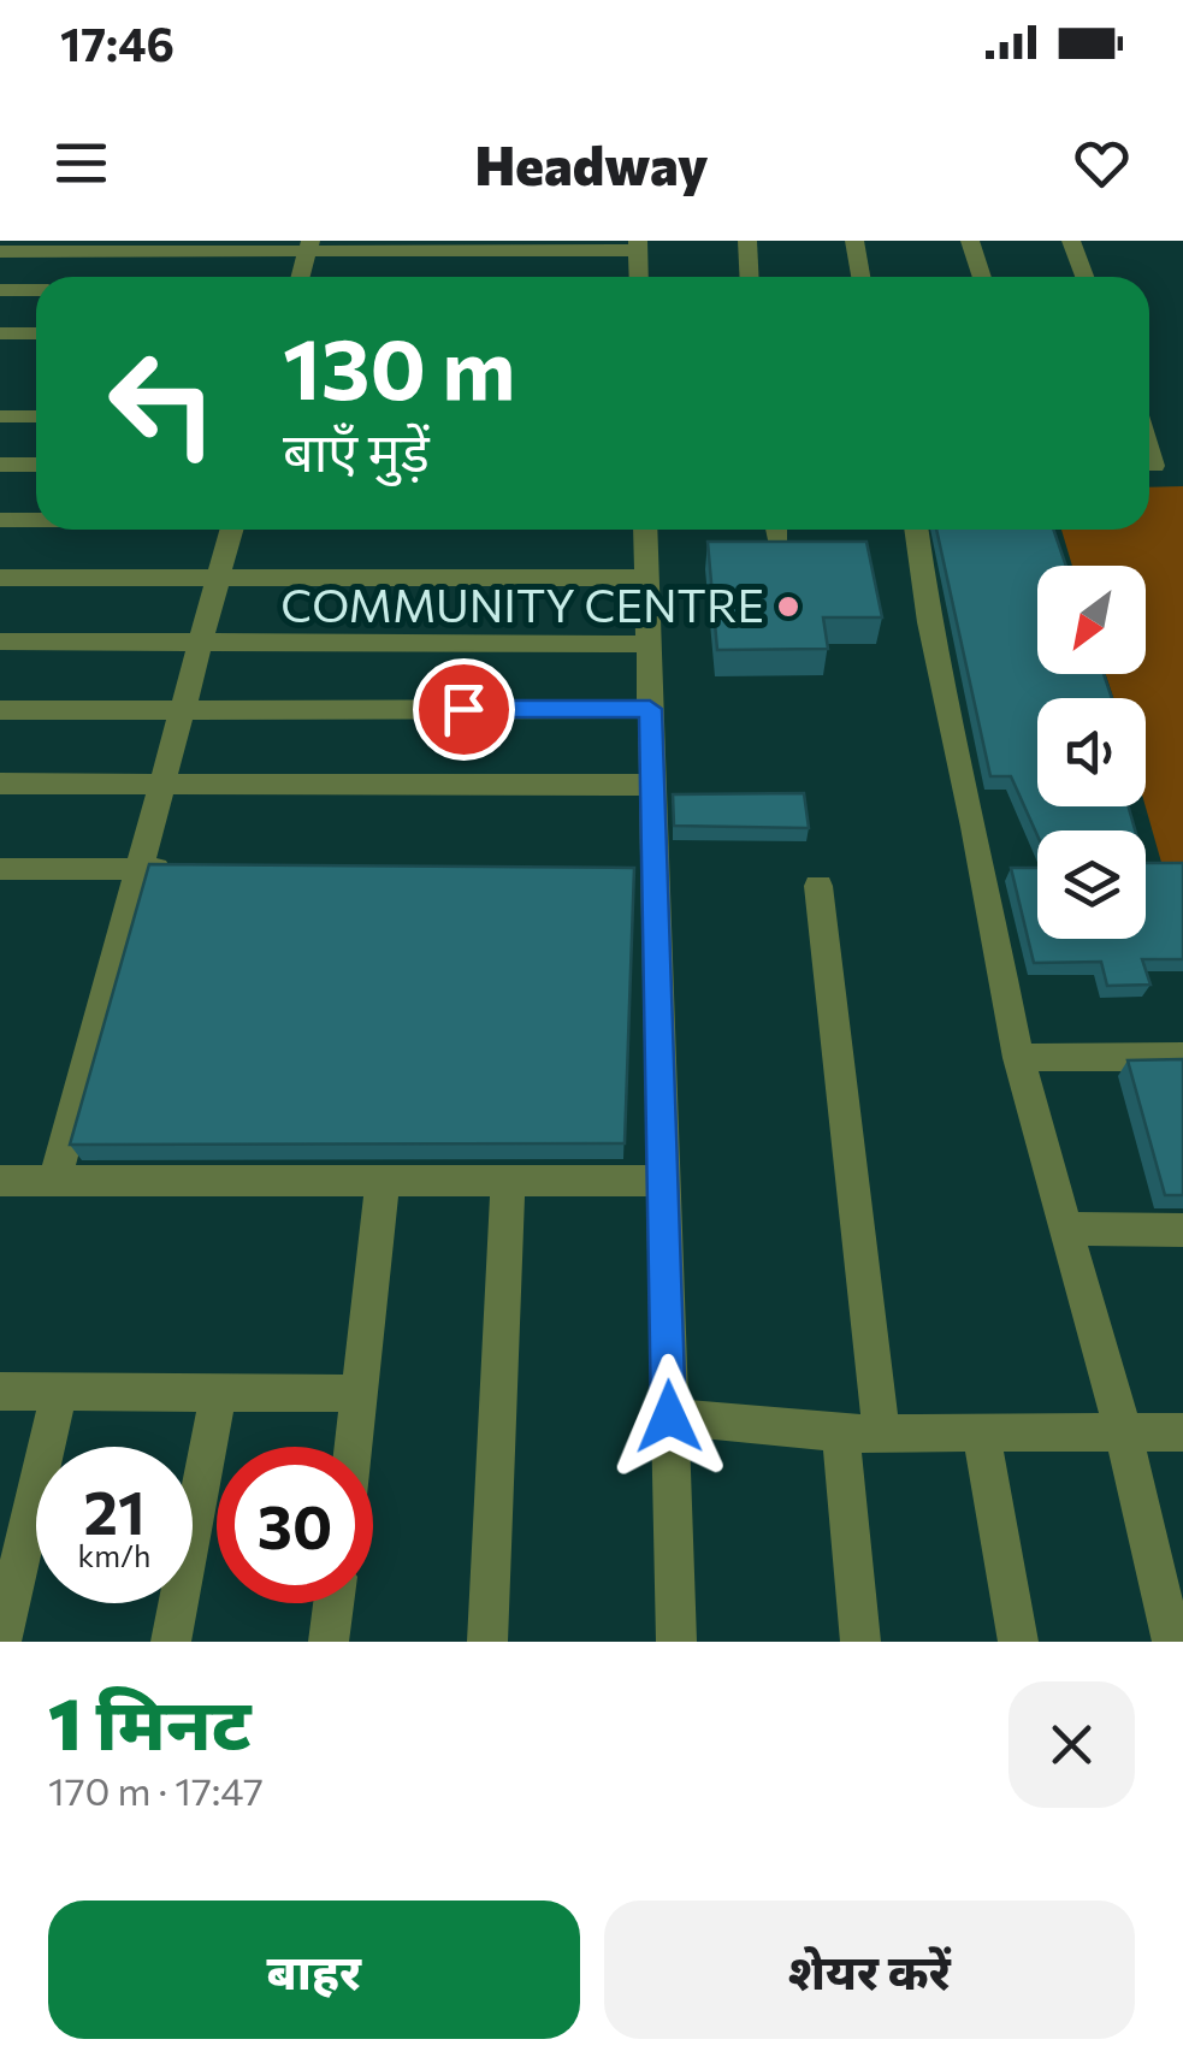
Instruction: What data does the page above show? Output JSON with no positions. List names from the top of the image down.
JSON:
{
  "places": ["COMMUNITY CENTRE"],
  "north": "bottom left",
  "page": {
    "status": "17:46",
    "header": "Headway",
    "turn": ["130 m", "बाएँ मुड़ें"],
    "speed": "21 km/h",
    "limit": "30",
    "heading": ["1 मिनट", "170 m · 17:47"],
    "buttons": ["बाहर", "शेयर करें"]
  }
}
